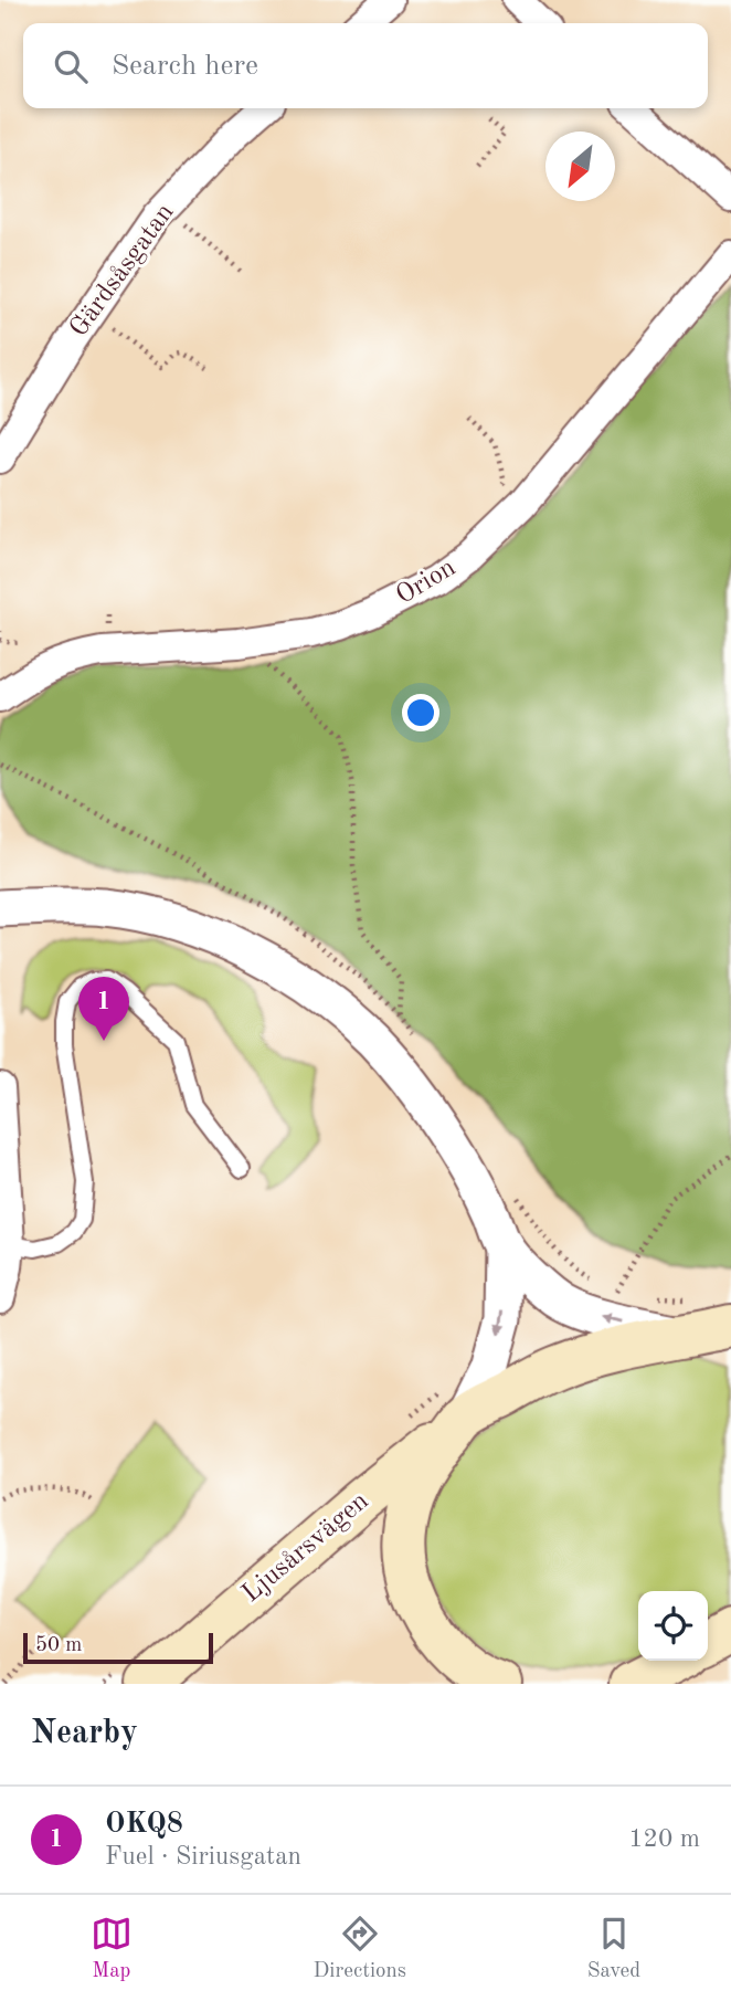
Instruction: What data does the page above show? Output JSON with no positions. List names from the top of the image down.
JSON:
{
  "streets": {
    "main road": ["Ljusårsvägen"],
    "street": ["Gärdsåsgatan", "Orion"]
  },
  "scale_bar": "50 m",
  "north": "bottom left",
  "page": {
    "search": "Search here",
    "pins": "1",
    "scale": "50 m",
    "heading": "Nearby",
    "list": [
      {
        "mark": "1",
        "name": "OKQ8",
        "note": "Fuel · Siriusgatan",
        "value": "120 m"
      }
    ],
    "nav": ["Map", "Directions", "Saved"]
  }
}
